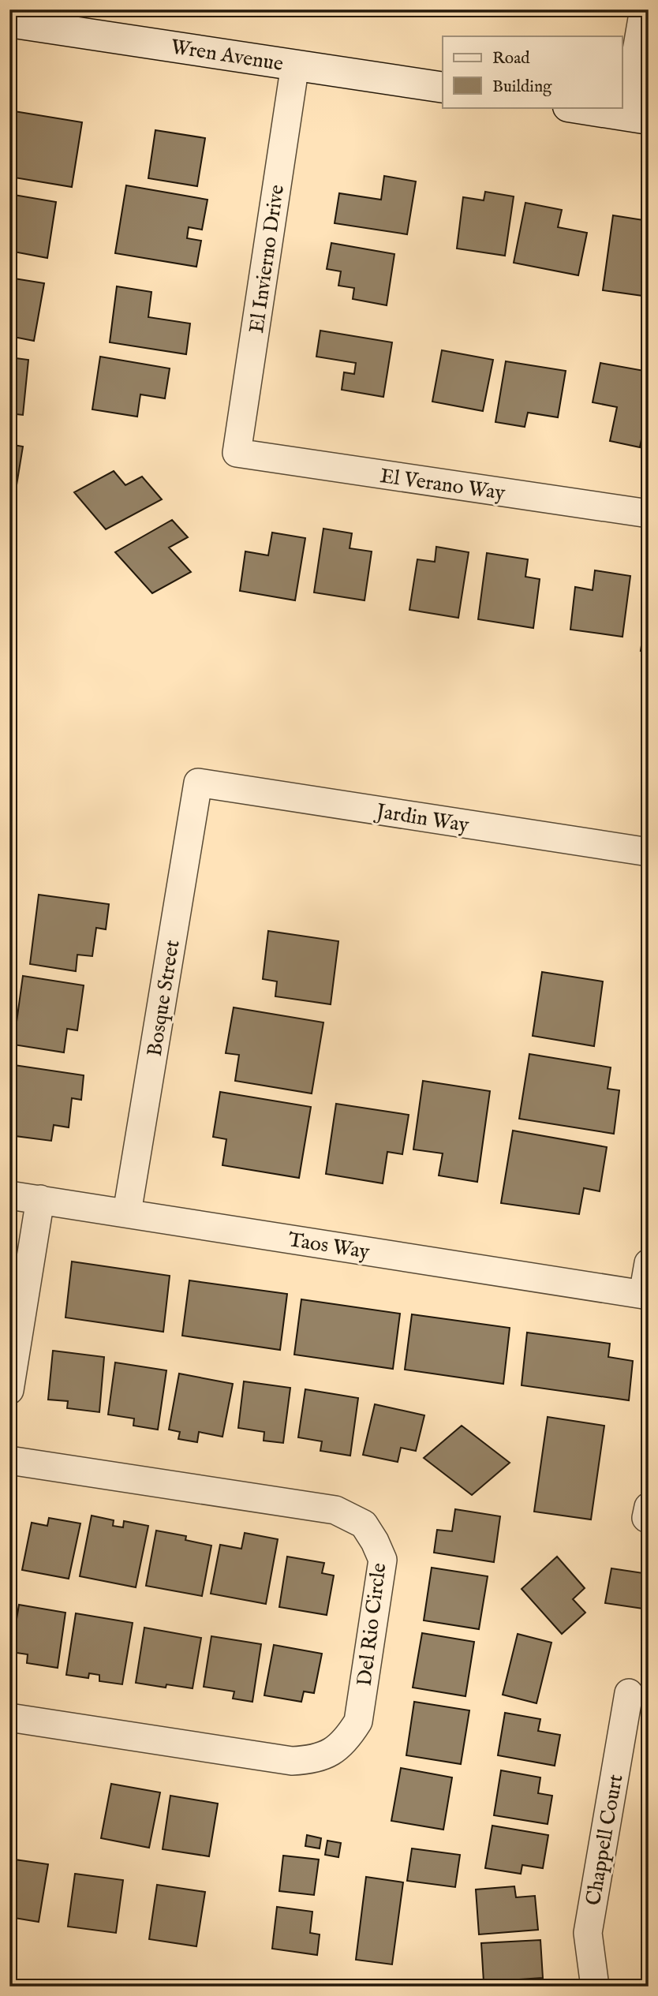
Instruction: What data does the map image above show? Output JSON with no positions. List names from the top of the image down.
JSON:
{
  "streets": {
    "street": [
      "Wren Avenue",
      "El Invierno Drive",
      "El Verano Way",
      "Jardin Way",
      "Bosque Street",
      "Taos Way",
      "Del Rio Circle",
      "Chappell Court"
    ]
  },
  "crossings": [
    ["Wren Avenue", "El Invierno Drive"],
    ["El Invierno Drive", "El Verano Way"],
    ["Jardin Way", "Bosque Street"],
    ["Bosque Street", "Taos Way"]
  ],
  "legend": ["Road", "Building"]
}
